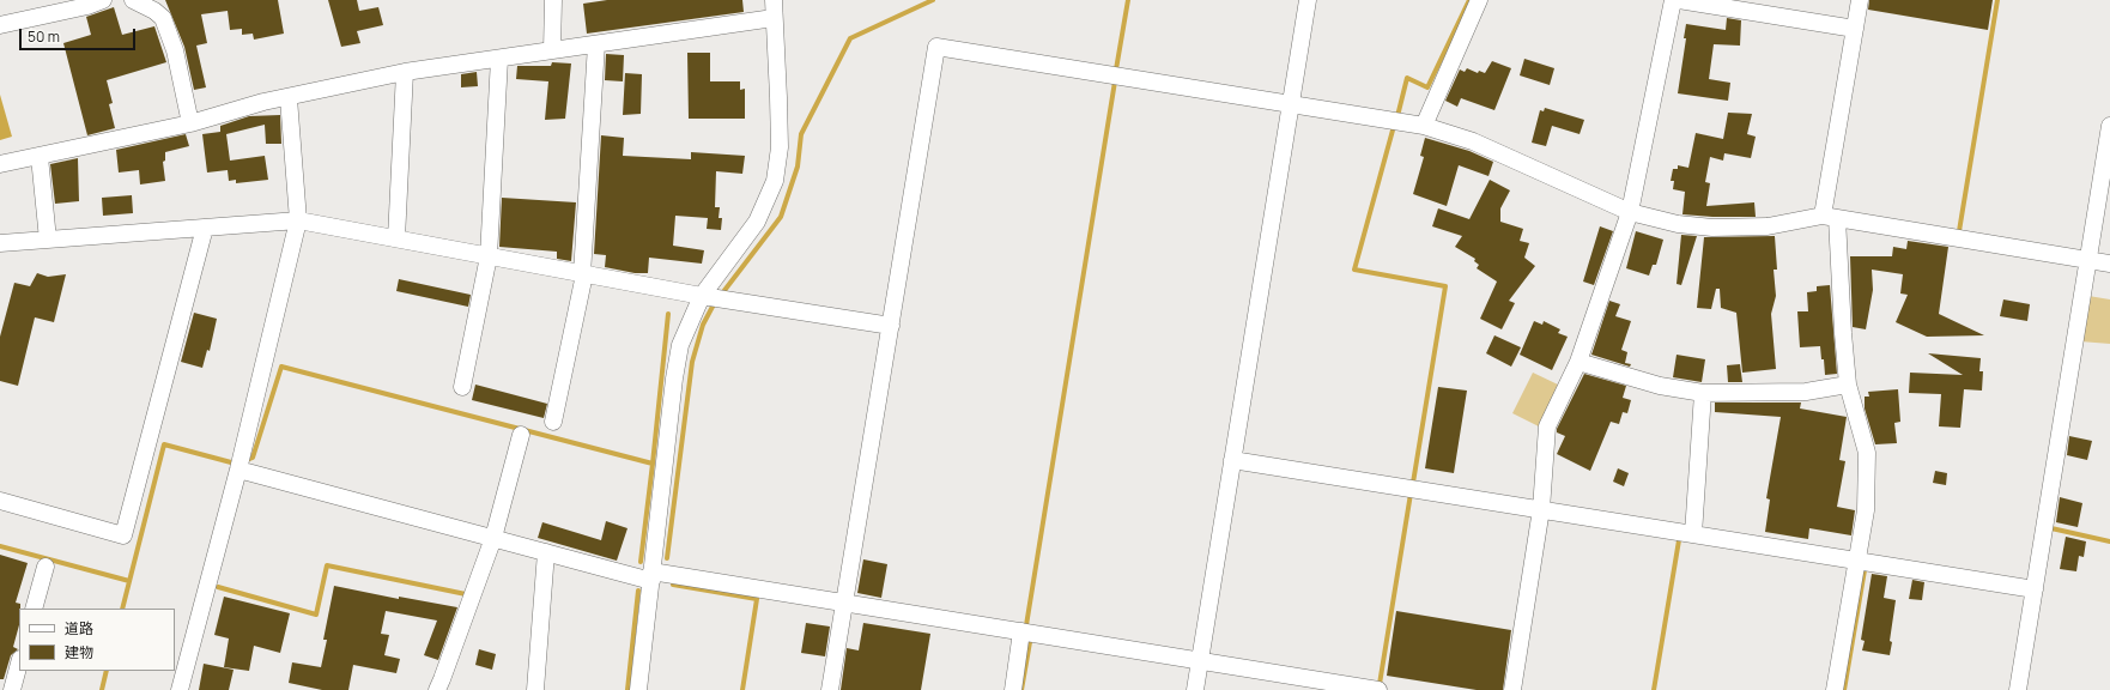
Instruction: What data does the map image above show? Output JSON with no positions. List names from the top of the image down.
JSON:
{
  "legend": ["道路", "建物"],
  "scale_bar": "50 m"
}
